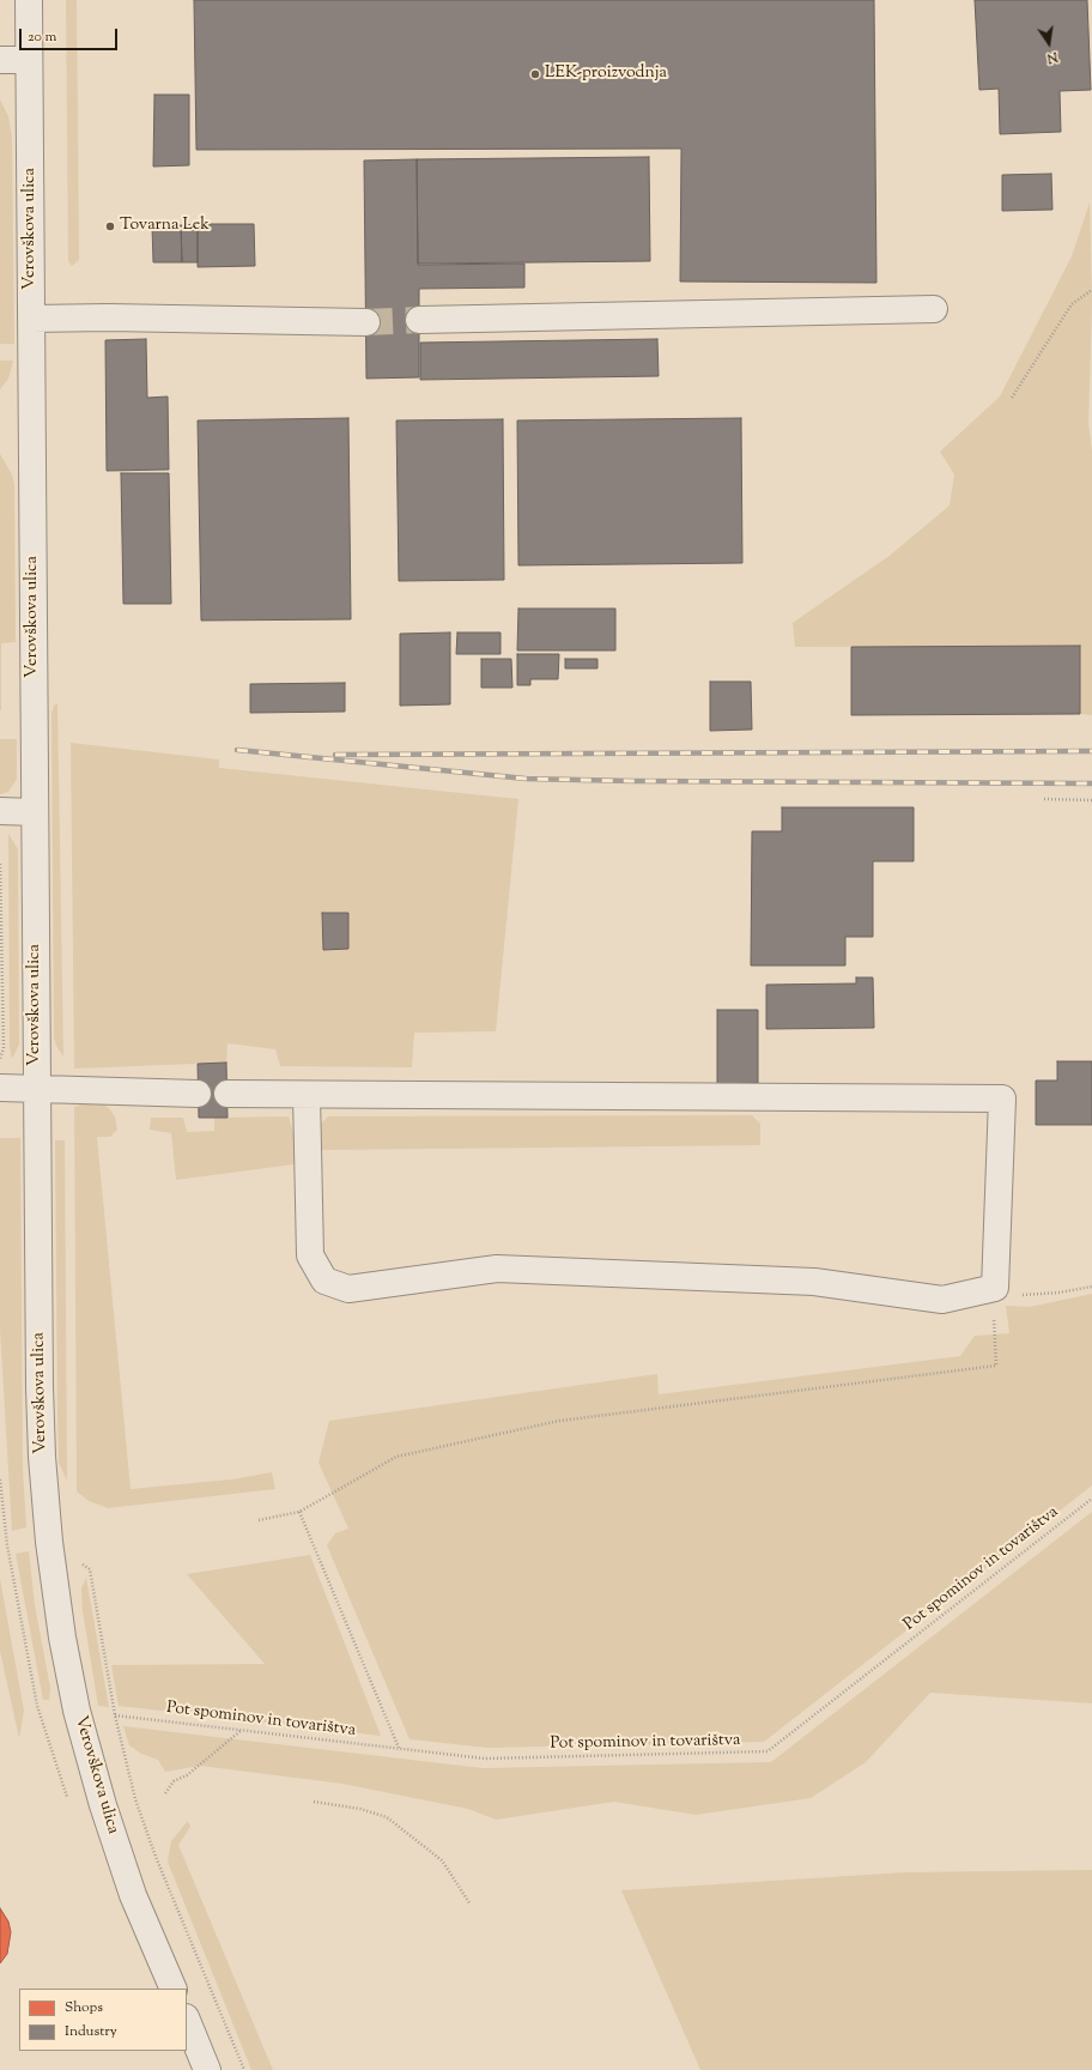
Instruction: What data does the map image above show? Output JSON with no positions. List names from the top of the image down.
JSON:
{
  "streets": {
    "street": ["Verovškova ulica"],
    "path": ["Pot spominov in tovarištva"]
  },
  "crossings": [
    ["Verovškova ulica", "Pot spominov in tovarištva"]
  ],
  "places": ["LEK-proizvodnja", "Tovarna Lek"],
  "legend": ["Shops", "Industry"],
  "scale_bar": "20 m",
  "north": "bottom"
}
